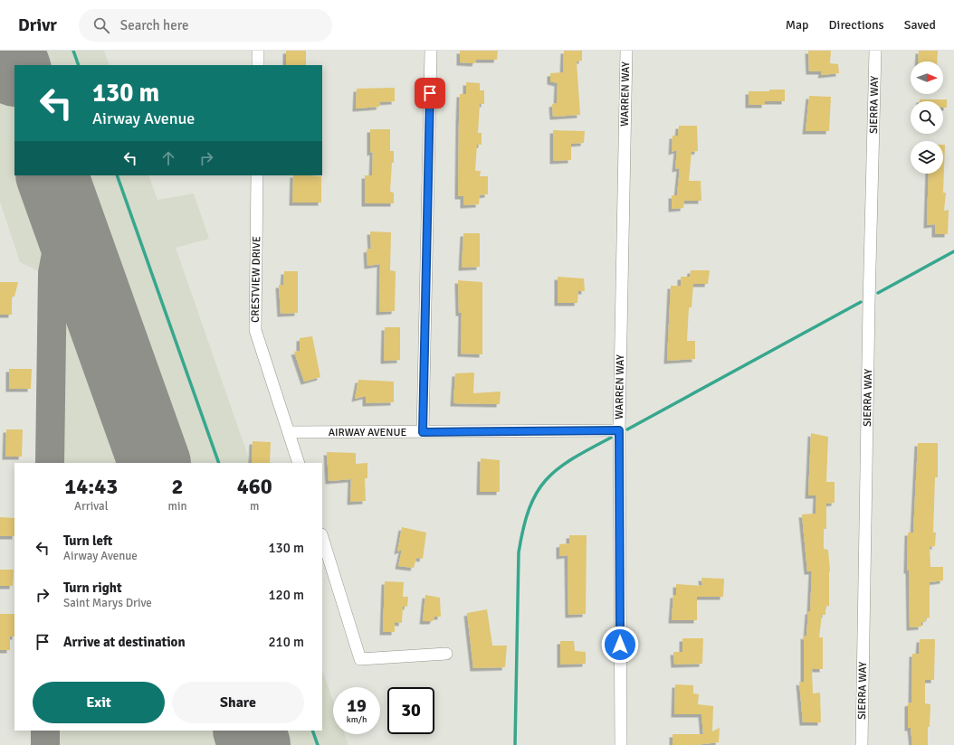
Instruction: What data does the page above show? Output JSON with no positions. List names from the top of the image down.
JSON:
{
  "streets": {
    "street": [
      "WARREN WAY",
      "SIERRA WAY",
      "CRESTVIEW DRIVE",
      "AIRWAY AVENUE"
    ]
  },
  "crossings": [
    ["WARREN WAY", "AIRWAY AVENUE"],
    ["CRESTVIEW DRIVE", "AIRWAY AVENUE"]
  ],
  "north": "right",
  "page": {
    "header": "Drivr",
    "search": "Search here",
    "nav": ["Map", "Directions", "Saved"],
    "turn": ["130 m", "Airway Avenue"],
    "eta": [
      "14:43",
      "Arrival",
      "2",
      "min",
      "460",
      "m"
    ],
    "list": [
      {
        "name": "Turn left",
        "note": "Airway Avenue",
        "value": "130 m"
      },
      {
        "name": "Turn right",
        "note": "Saint Marys Drive",
        "value": "120 m"
      },
      {
        "name": "Arrive at destination",
        "value": "210 m"
      }
    ],
    "buttons": ["Exit", "Share"],
    "speed": "19 km/h",
    "limit": "30"
  }
}
